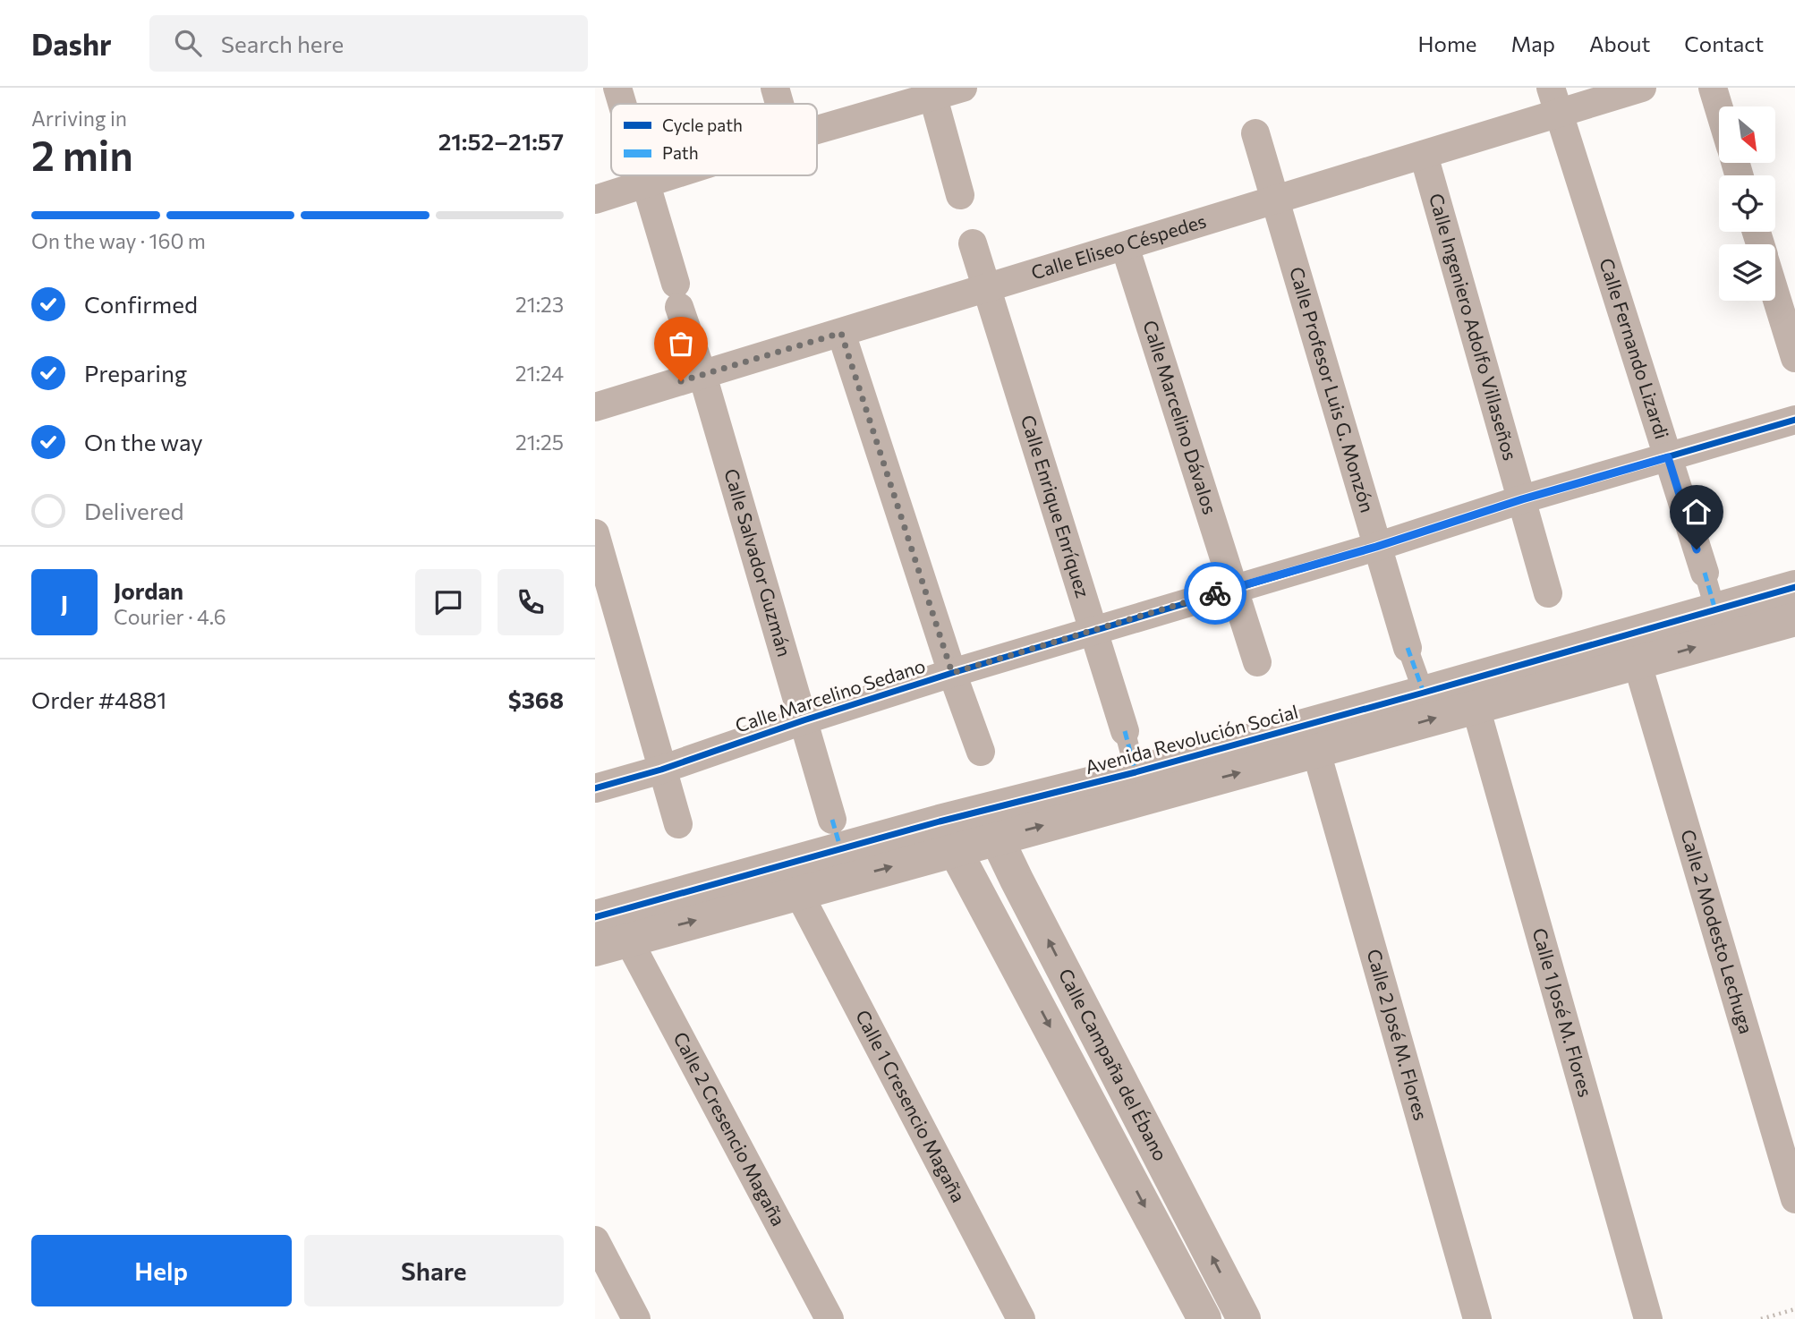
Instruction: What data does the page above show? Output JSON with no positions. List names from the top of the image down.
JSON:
{
  "streets": {
    "street": [
      "Calle Eliseo Céspedes",
      "Calle Ingeniero Adolfo Villaseños",
      "Calle Fernando Lizardi",
      "Calle Profesor Luis G. Monzón",
      "Calle Marcelino Dávalos",
      "Calle Enrique Enríquez",
      "Calle Salvador Guzmán",
      "Calle Marcelino Sedano",
      "Avenida Revolución Social",
      "Calle 2 Modesto Lechuga",
      "Calle 1 José M. Flores",
      "Calle 2 José M. Flores",
      "Calle Campaña del Ébano",
      "Calle 1 Cresencio Magaña",
      "Calle 2 Cresencio Magaña"
    ]
  },
  "crossings": [
    ["Calle Eliseo Céspedes", "Calle Ingeniero Adolfo Villaseños"],
    ["Calle Eliseo Céspedes", "Calle Fernando Lizardi"],
    ["Calle Eliseo Céspedes", "Calle Profesor Luis G. Monzón"],
    ["Calle Eliseo Céspedes", "Calle Marcelino Dávalos"],
    ["Calle Eliseo Céspedes", "Calle Enrique Enríquez"],
    ["Calle Eliseo Céspedes", "Calle Salvador Guzmán"],
    ["Calle Ingeniero Adolfo Villaseños", "Calle Marcelino Sedano"],
    ["Calle Fernando Lizardi", "Calle Marcelino Sedano"],
    ["Calle Fernando Lizardi", "Avenida Revolución Social"],
    ["Calle Profesor Luis G. Monzón", "Calle Marcelino Sedano"],
    ["Calle Marcelino Dávalos", "Calle Marcelino Sedano"],
    ["Calle Enrique Enríquez", "Calle Marcelino Sedano"],
    ["Calle Enrique Enríquez", "Avenida Revolución Social"],
    ["Calle Salvador Guzmán", "Calle Marcelino Sedano"],
    ["Calle Salvador Guzmán", "Avenida Revolución Social"],
    ["Avenida Revolución Social", "Calle 2 Modesto Lechuga"],
    ["Avenida Revolución Social", "Calle 1 José M. Flores"],
    ["Avenida Revolución Social", "Calle 2 José M. Flores"],
    ["Avenida Revolución Social", "Calle Campaña del Ébano"],
    ["Avenida Revolución Social", "Calle 1 Cresencio Magaña"],
    ["Avenida Revolución Social", "Calle 2 Cresencio Magaña"]
  ],
  "legend": ["Cycle path", "Path"],
  "north": "bottom right",
  "page": {
    "header": "Dashr",
    "search": "Search here",
    "nav": [
      "Home",
      "Map",
      "About",
      "Contact"
    ],
    "heading": ["2 min", "Arriving in", "21:52–21:57"],
    "panel": [
      "Jordan",
      "Courier · 4.6",
      "Order #4881",
      "$368"
    ],
    "bar": "On the way · 160 m",
    "list": [
      ["Confirmed", "21:23"],
      ["Preparing", "21:24"],
      ["On the way", "21:25"],
      "Delivered"
    ],
    "round": "J",
    "buttons": ["Help", "Share"]
  }
}
